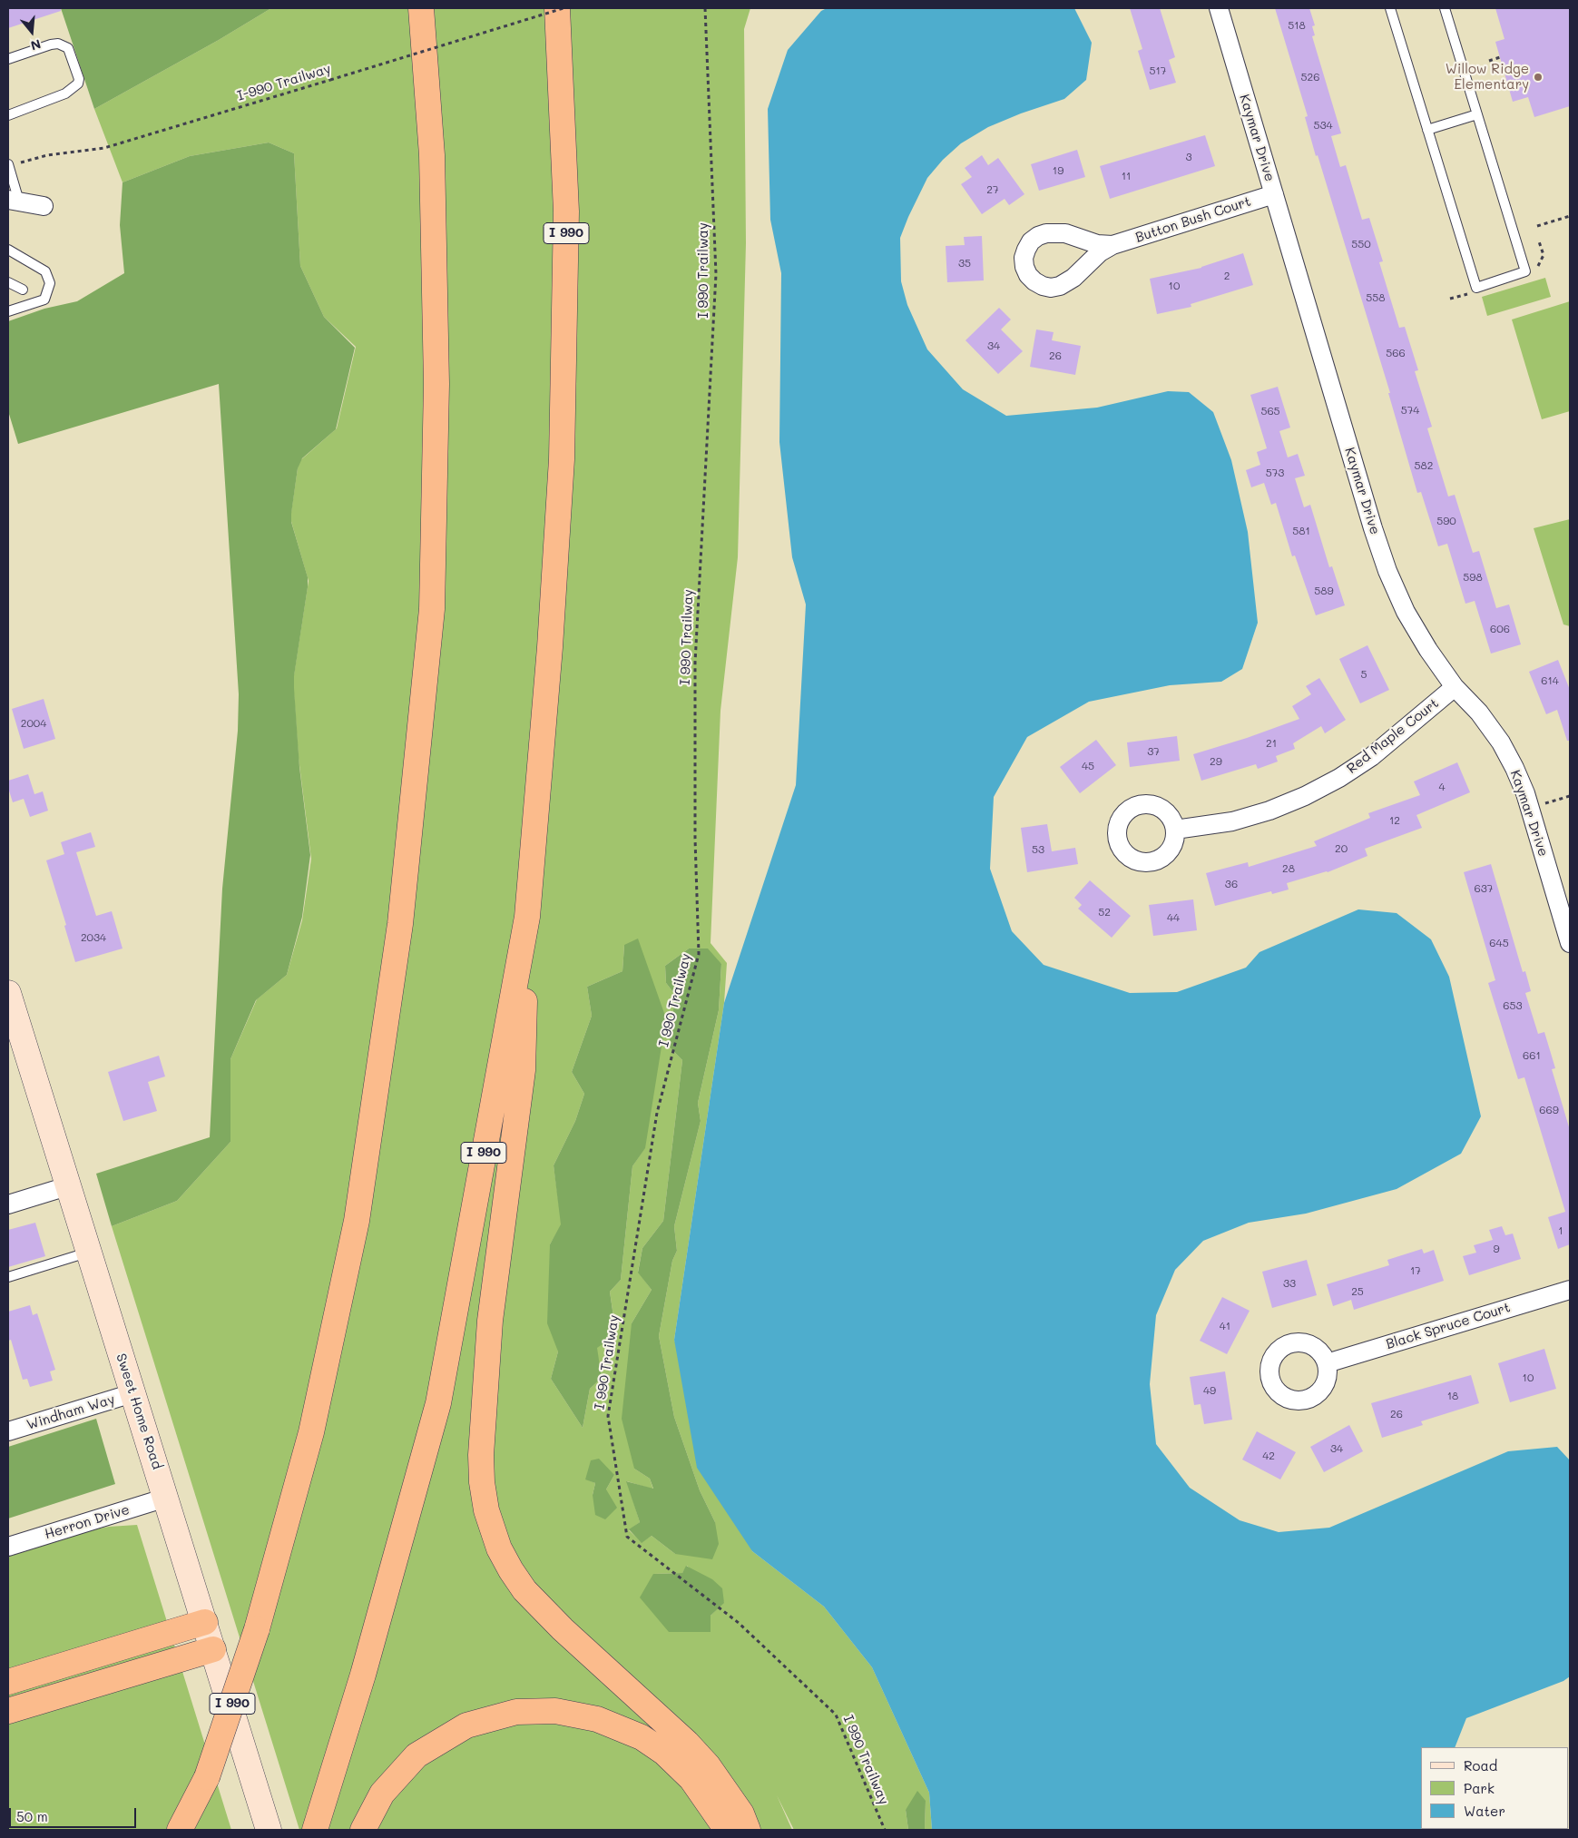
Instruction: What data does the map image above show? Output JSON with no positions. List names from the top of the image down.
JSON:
{
  "streets": {
    "highway": ["I 990"],
    "main road": ["Sweet Home Road"],
    "street": [
      "Kaymar Drive",
      "Button Bush Court",
      "Red Maple Court",
      "Black Spruce Court",
      "Windham Way",
      "Herron Drive"
    ],
    "path": ["I-990 Trailway", "I 990 Trailway"]
  },
  "crossings": [
    ["Kaymar Drive", "Button Bush Court"],
    ["Kaymar Drive", "Red Maple Court"],
    ["Sweet Home Road", "Windham Way"],
    ["Sweet Home Road", "Herron Drive"]
  ],
  "places": ["Willow Ridge Elementary"],
  "house_numbers": [
    "518",
    "517",
    "526",
    "534",
    "3",
    "19",
    "11",
    "27",
    "550",
    "35",
    "2",
    "10",
    "558",
    "34",
    "566",
    "26",
    "574",
    "565",
    "582",
    "573",
    "590",
    "581",
    "598",
    "589",
    "606",
    "5",
    "614",
    "2004",
    "21",
    "37",
    "29",
    "45",
    "4",
    "12",
    "20",
    "53",
    "28",
    "36",
    "637",
    "52",
    "44",
    "2034",
    "645",
    "653",
    "661",
    "669",
    "1",
    "9",
    "17",
    "33",
    "25",
    "41",
    "10",
    "49",
    "18",
    "26",
    "34",
    "42"
  ],
  "legend": ["Road", "Park", "Water"],
  "scale_bar": "50 m",
  "north": "bottom"
}
